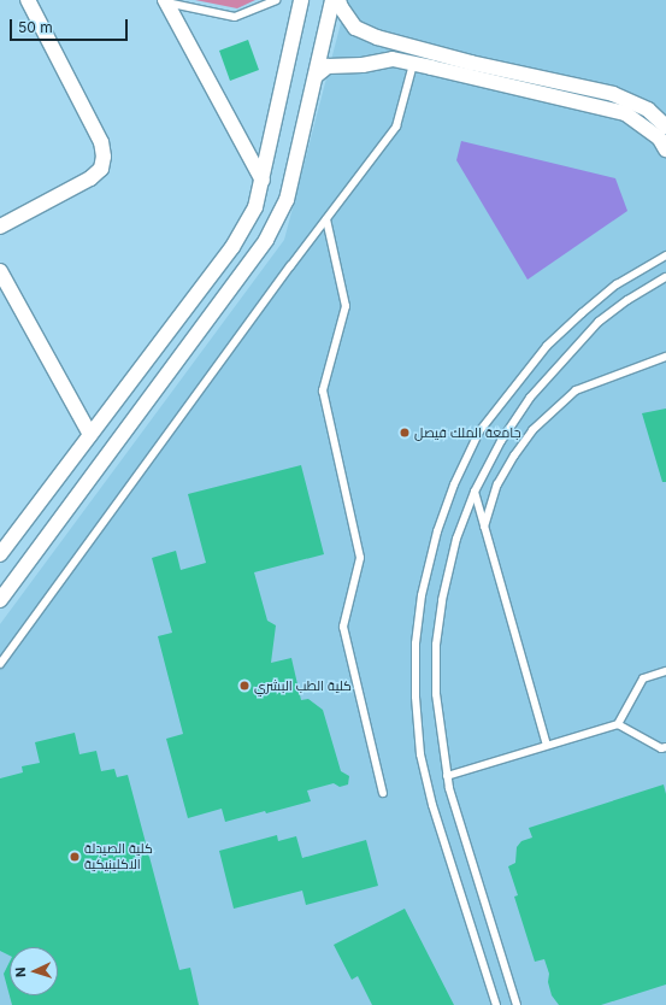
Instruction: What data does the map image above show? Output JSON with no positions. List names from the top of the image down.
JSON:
{
  "places": ["جامعة الملك فيصل", "كلية الطب البشري", "كلية الصيدلة الاكلينيكية"],
  "scale_bar": "50 m",
  "north": "left"
}
